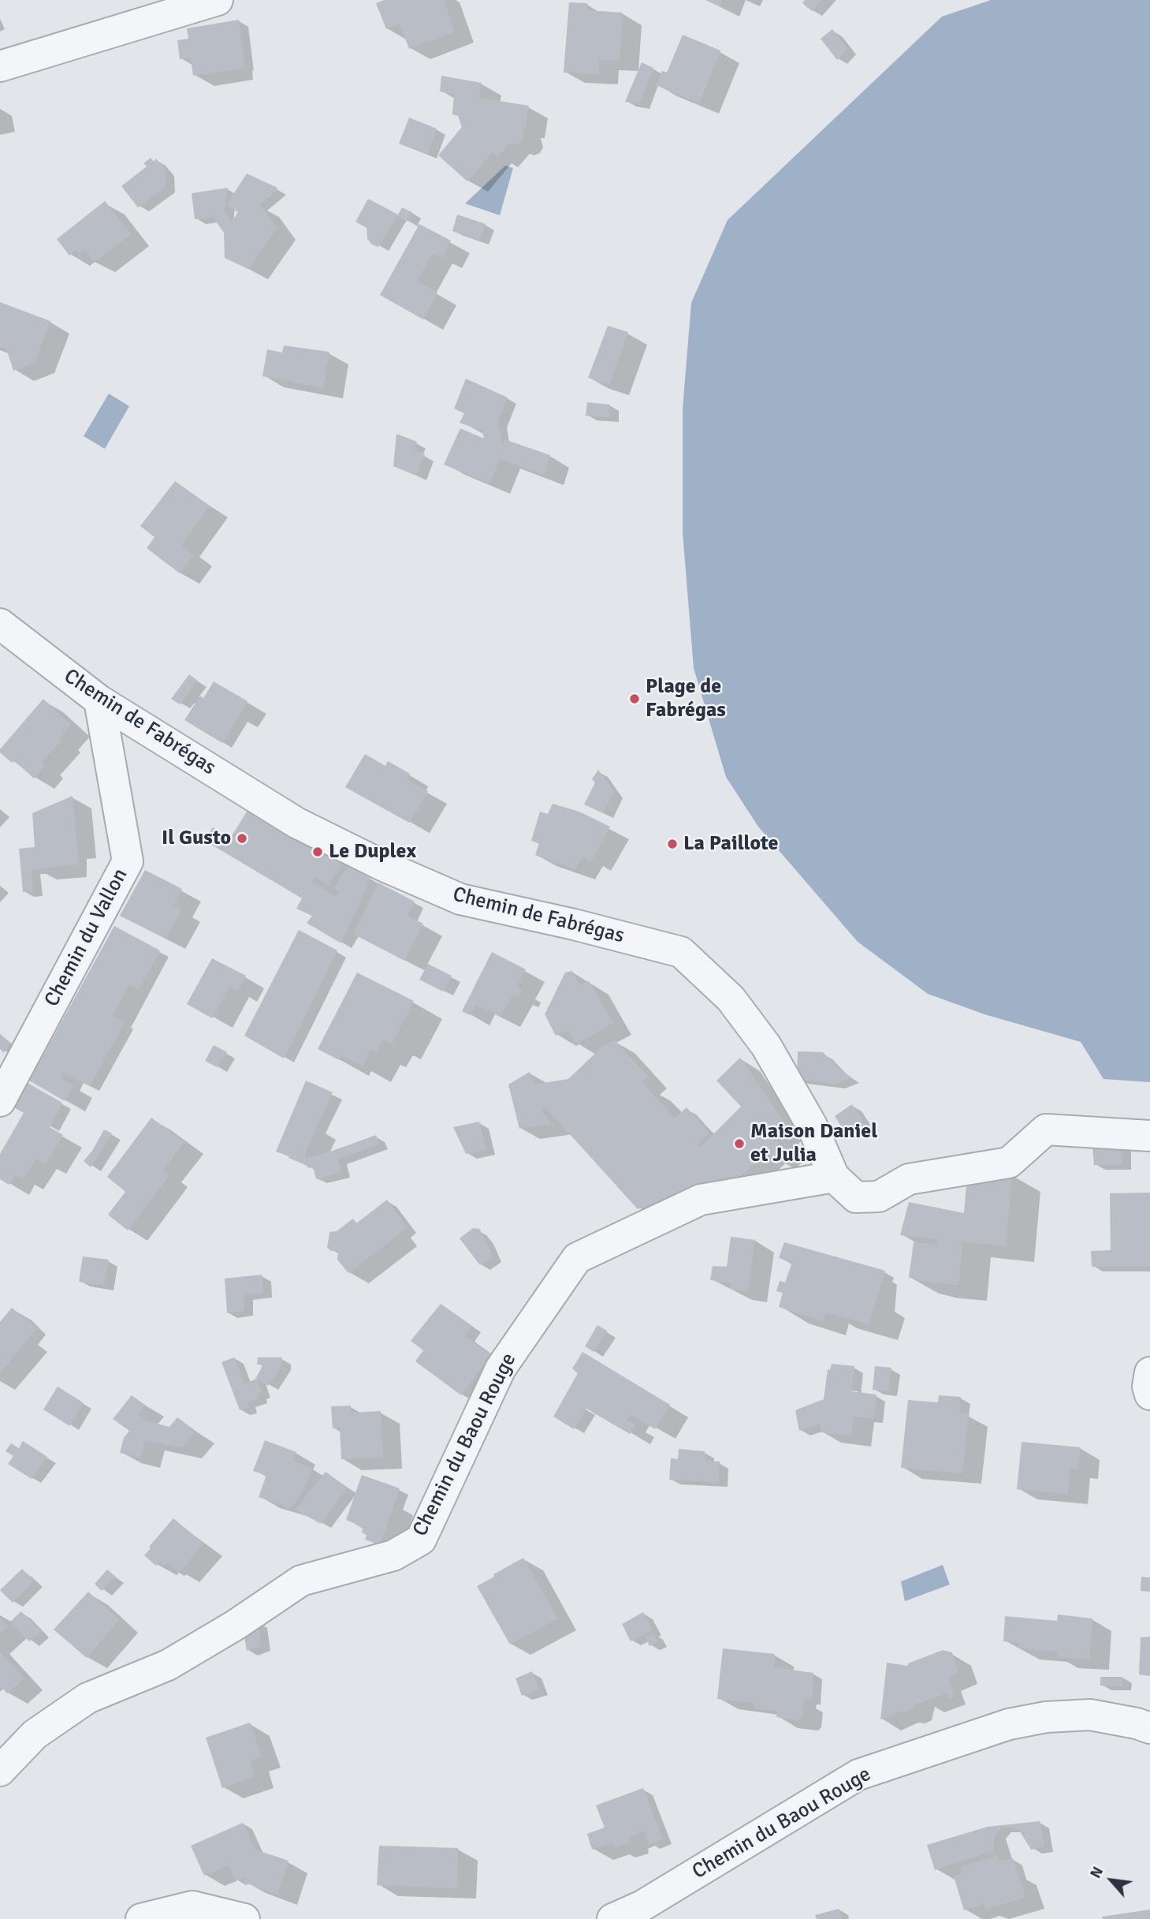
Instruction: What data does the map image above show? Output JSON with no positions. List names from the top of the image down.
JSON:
{
  "streets": {
    "street": ["Chemin de Fabrégas", "Chemin du Vallon", "Chemin du Baou Rouge"]
  },
  "crossings": [
    ["Chemin de Fabrégas", "Chemin du Vallon"],
    ["Chemin de Fabrégas", "Chemin du Baou Rouge"]
  ],
  "places": [
    "Plage de Fabrégas",
    "Il Gusto",
    "La Paillote",
    "Le Duplex",
    "Maison Daniel et Julia"
  ],
  "north": "top left"
}
